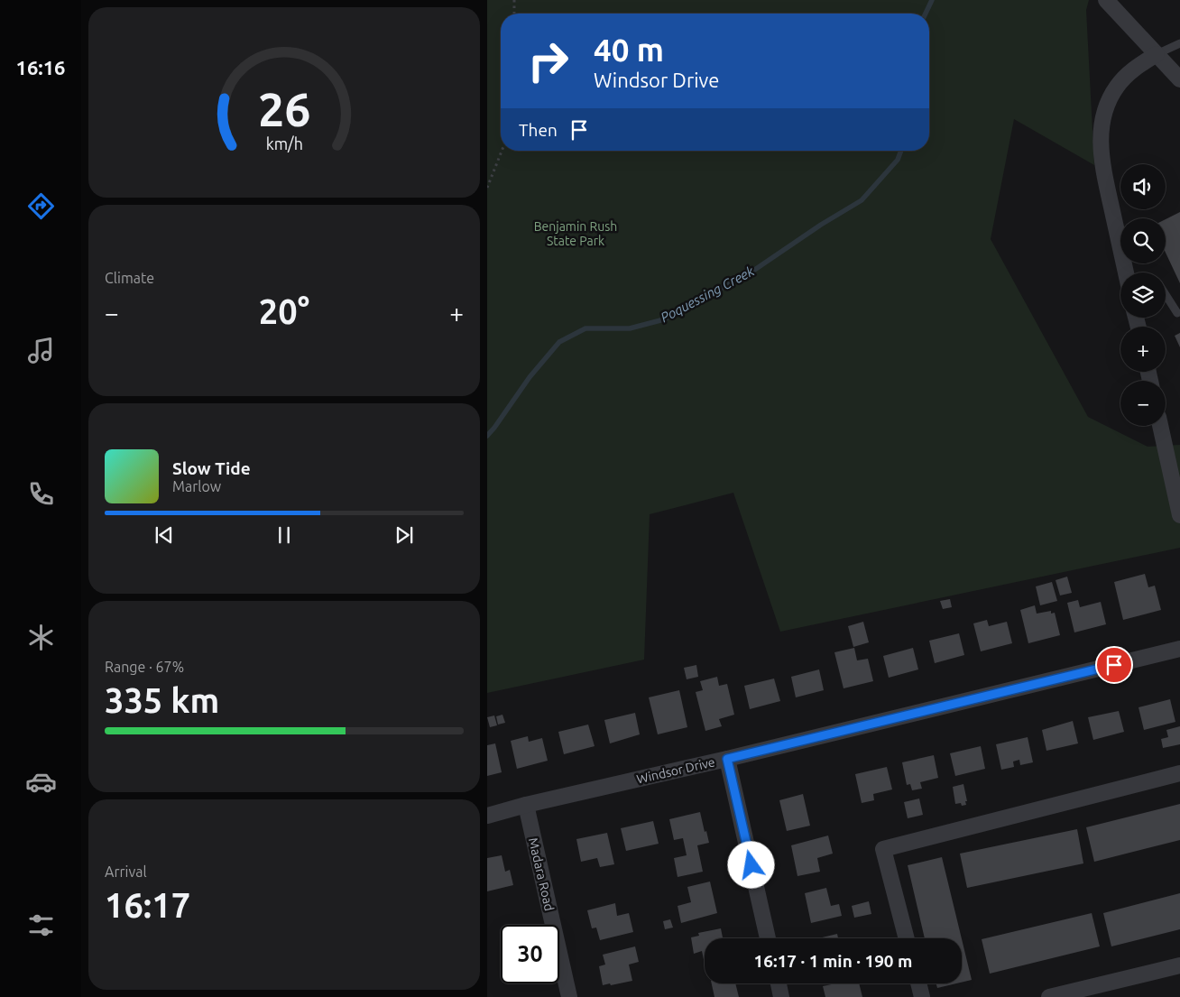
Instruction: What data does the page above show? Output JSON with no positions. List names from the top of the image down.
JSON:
{
  "streets": {
    "street": ["Windsor Drive", "Madara Road"]
  },
  "crossings": [
    ["Windsor Drive", "Madara Road"]
  ],
  "water": ["Poquessing Creek"],
  "parks": ["Benjamin Rush State Park"],
  "page": {
    "tabs": "16:16",
    "turn": ["40 m", "Windsor Drive"],
    "then": "Then",
    "map_buttons": ["+", "−"],
    "tile": [
      "Climate",
      ["Range · 67%", "335 km"],
      ["Arrival", "16:17"]
    ],
    "heat": ["−", "20°", "+"],
    "song": ["Slow Tide", "Marlow"],
    "limit": "30",
    "trip": "16:17 · 1 min · 190 m",
    "gauge": ["26", "km/h"]
  }
}
